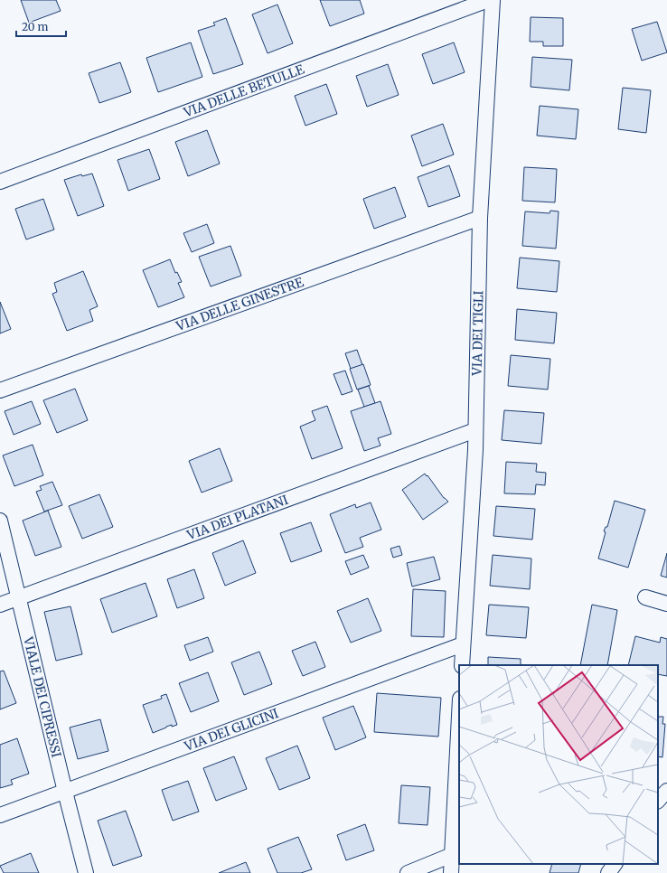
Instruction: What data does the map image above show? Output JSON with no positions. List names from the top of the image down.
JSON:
{
  "streets": {
    "street": [
      "VIA DELLE BETULLE",
      "VIA DELLE GINESTRE",
      "VIA DEI TIGLI",
      "VIA DEI PLATANI",
      "VIALE DEI CIPRESSI",
      "VIA DEI GLICINI"
    ]
  },
  "crossings": [
    ["VIA DELLE GINESTRE", "VIA DEI TIGLI"],
    ["VIA DEI TIGLI", "VIA DEI PLATANI"],
    ["VIA DEI TIGLI", "VIA DEI GLICINI"],
    ["VIA DEI PLATANI", "VIALE DEI CIPRESSI"],
    ["VIALE DEI CIPRESSI", "VIA DEI GLICINI"]
  ],
  "scale_bar": "20 m"
}
